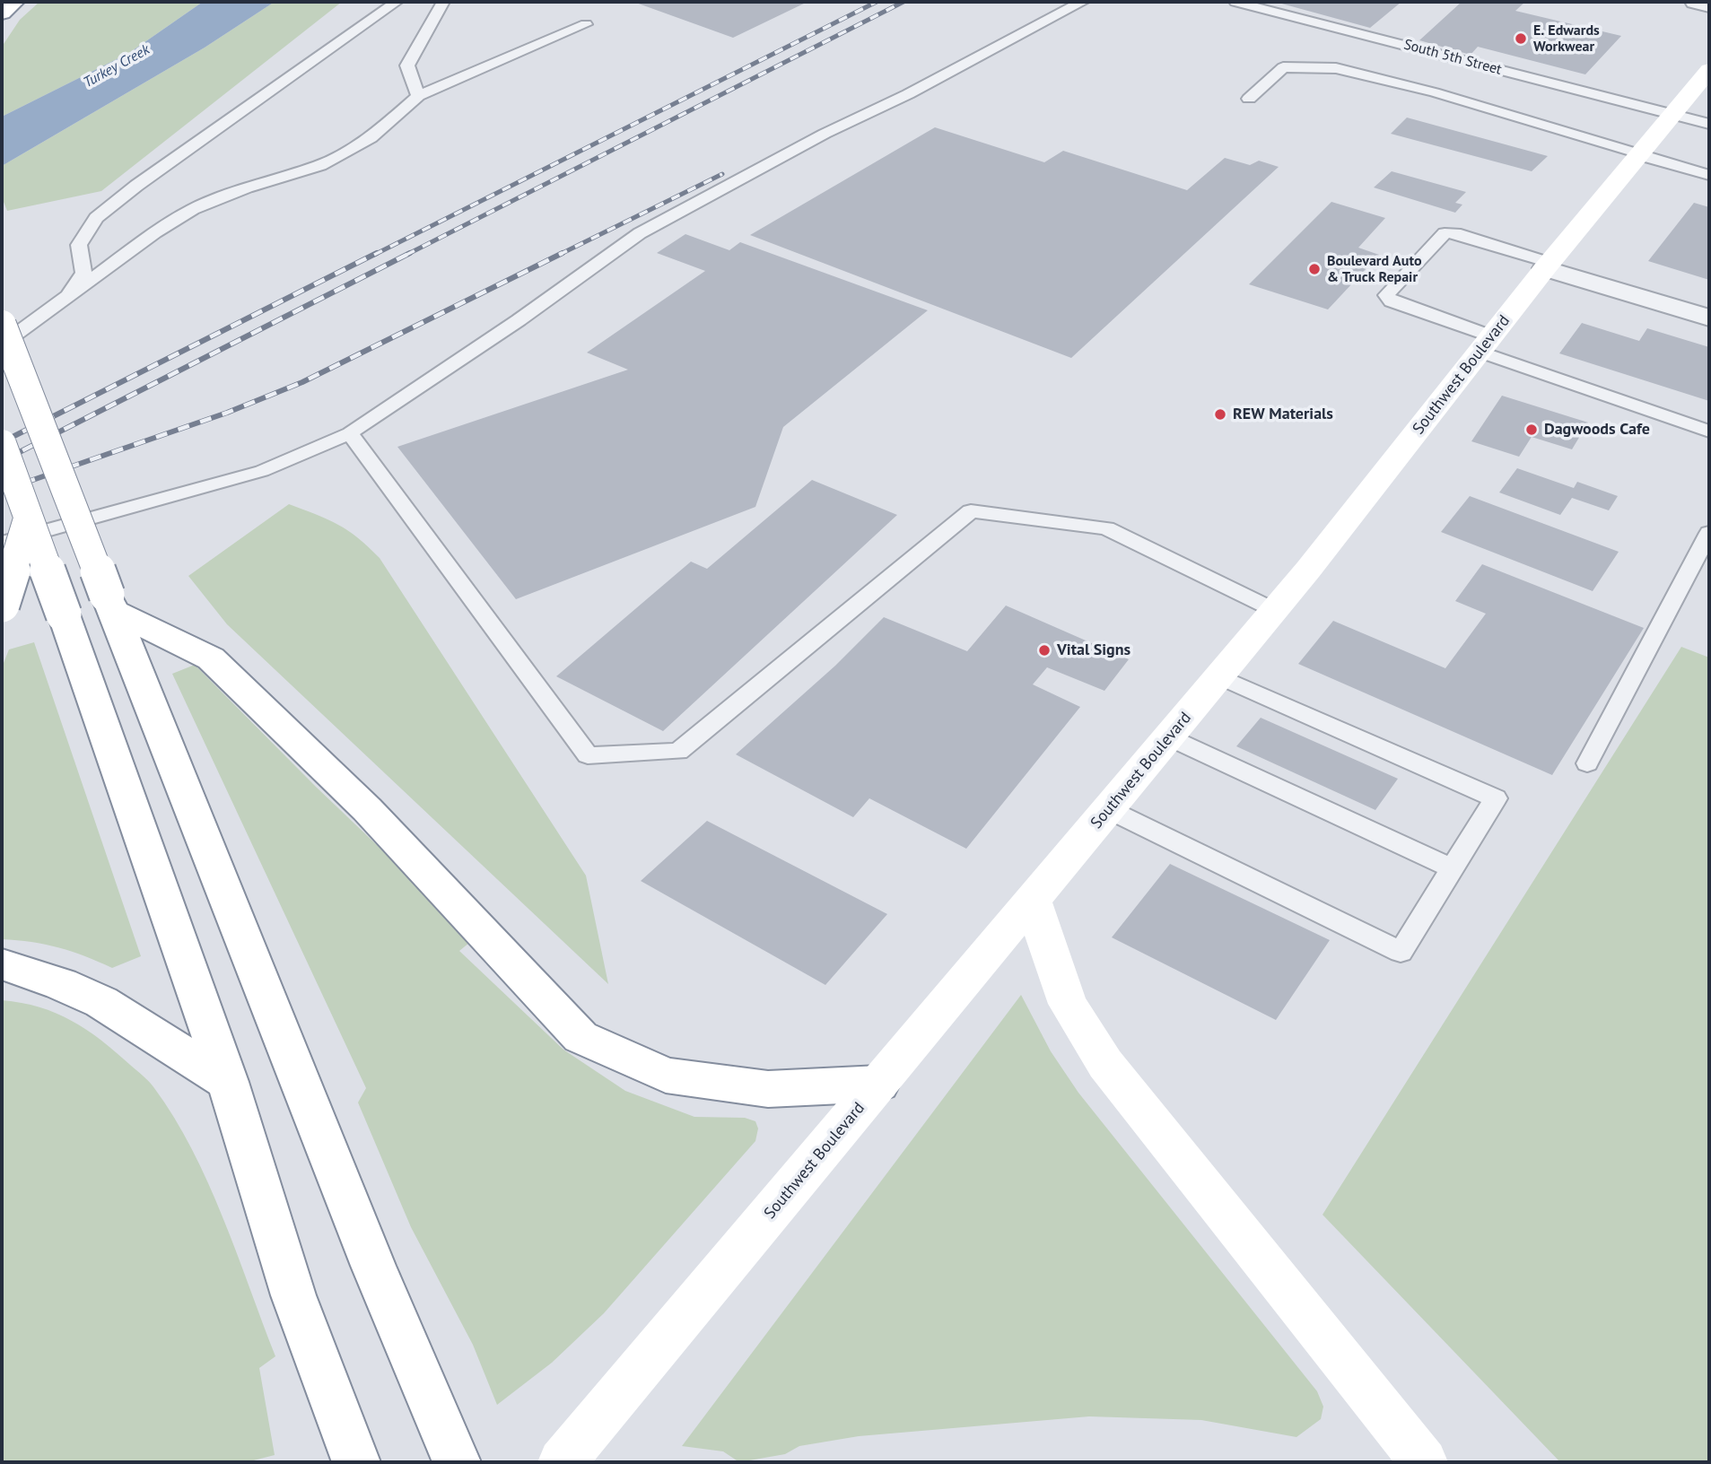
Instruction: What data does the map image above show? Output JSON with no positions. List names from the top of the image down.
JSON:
{
  "streets": {
    "main road": ["Southwest Boulevard"],
    "lane": ["South 5th Street"]
  },
  "crossings": [
    ["South 5th Street", "Southwest Boulevard"]
  ],
  "water": ["Turkey Creek"],
  "places": [
    "E. Edwards Workwear",
    "Boulevard Auto & Truck Repair",
    "REW Materials",
    "Dagwoods Cafe",
    "Vital Signs"
  ]
}
